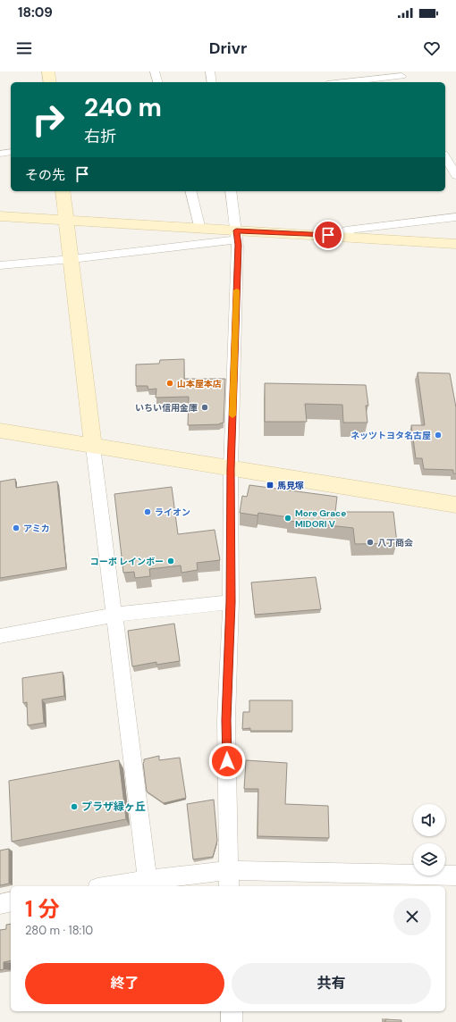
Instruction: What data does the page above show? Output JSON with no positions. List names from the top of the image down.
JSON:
{
  "places": {
    "other": [
      "山本屋本店",
      "いちい信用金庫",
      "ネッツトヨタ名古屋",
      "ライオン",
      "More Grace MIDORI V",
      "アミカ",
      "八丁商会",
      "コーポ レインボー",
      "プラザ緑ヶ丘"
    ],
    "transit": ["馬見塚"]
  },
  "page": {
    "status": "18:09",
    "header": "Drivr",
    "turn": ["240 m", "右折"],
    "then": "その先",
    "heading": ["1 分", "280 m · 18:10"],
    "buttons": ["終了", "共有"]
  }
}
